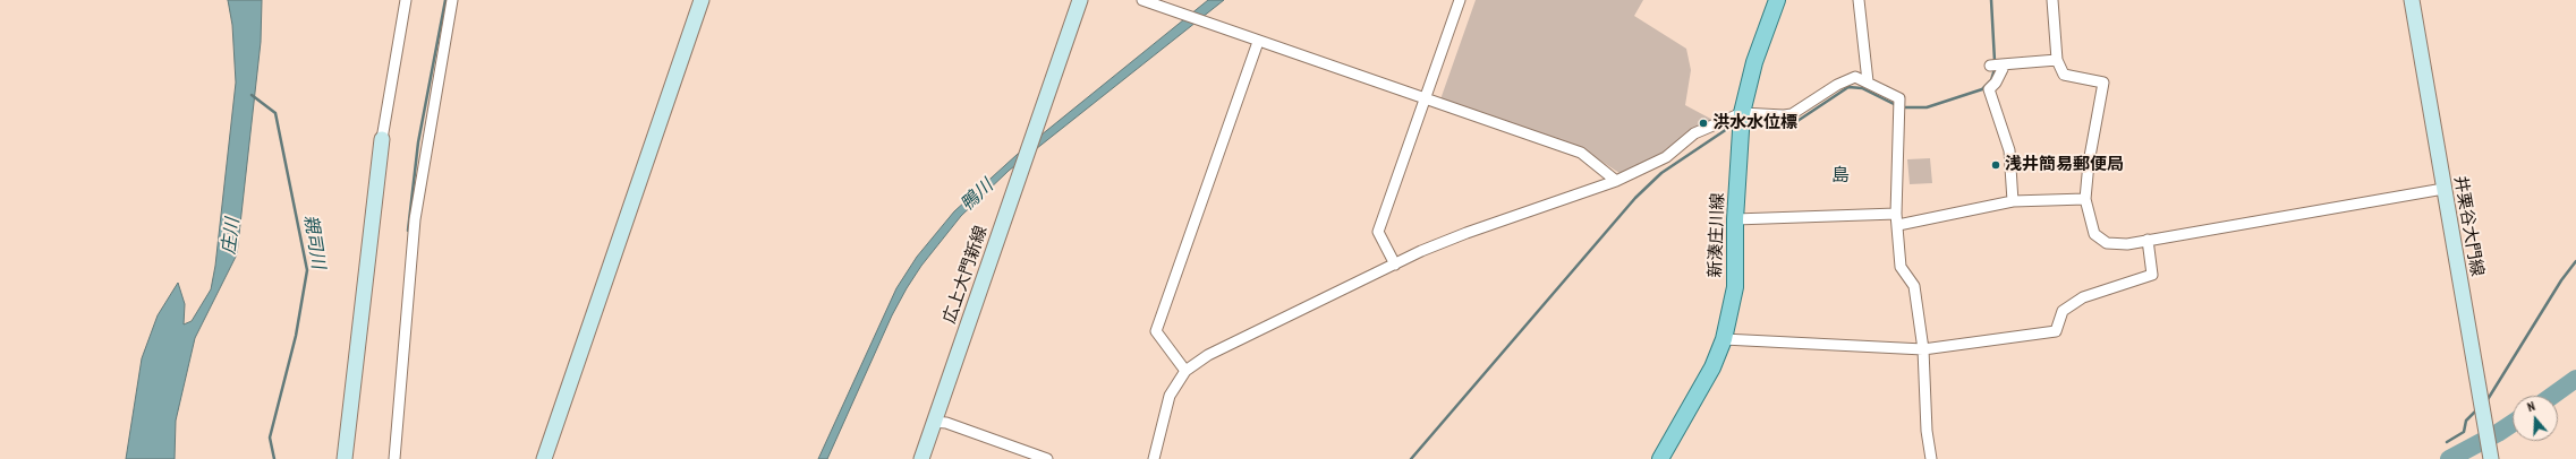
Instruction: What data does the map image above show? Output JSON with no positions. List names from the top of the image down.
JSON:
{
  "streets": {
    "main road": ["井栗谷大門線", "新湊庄川線", "広上大門新線"]
  },
  "districts": ["島"],
  "water": ["鴨川", "庄川", "親司川"],
  "places": ["洪水水位標", "浅井簡易郵便局"],
  "north": "top"
}
